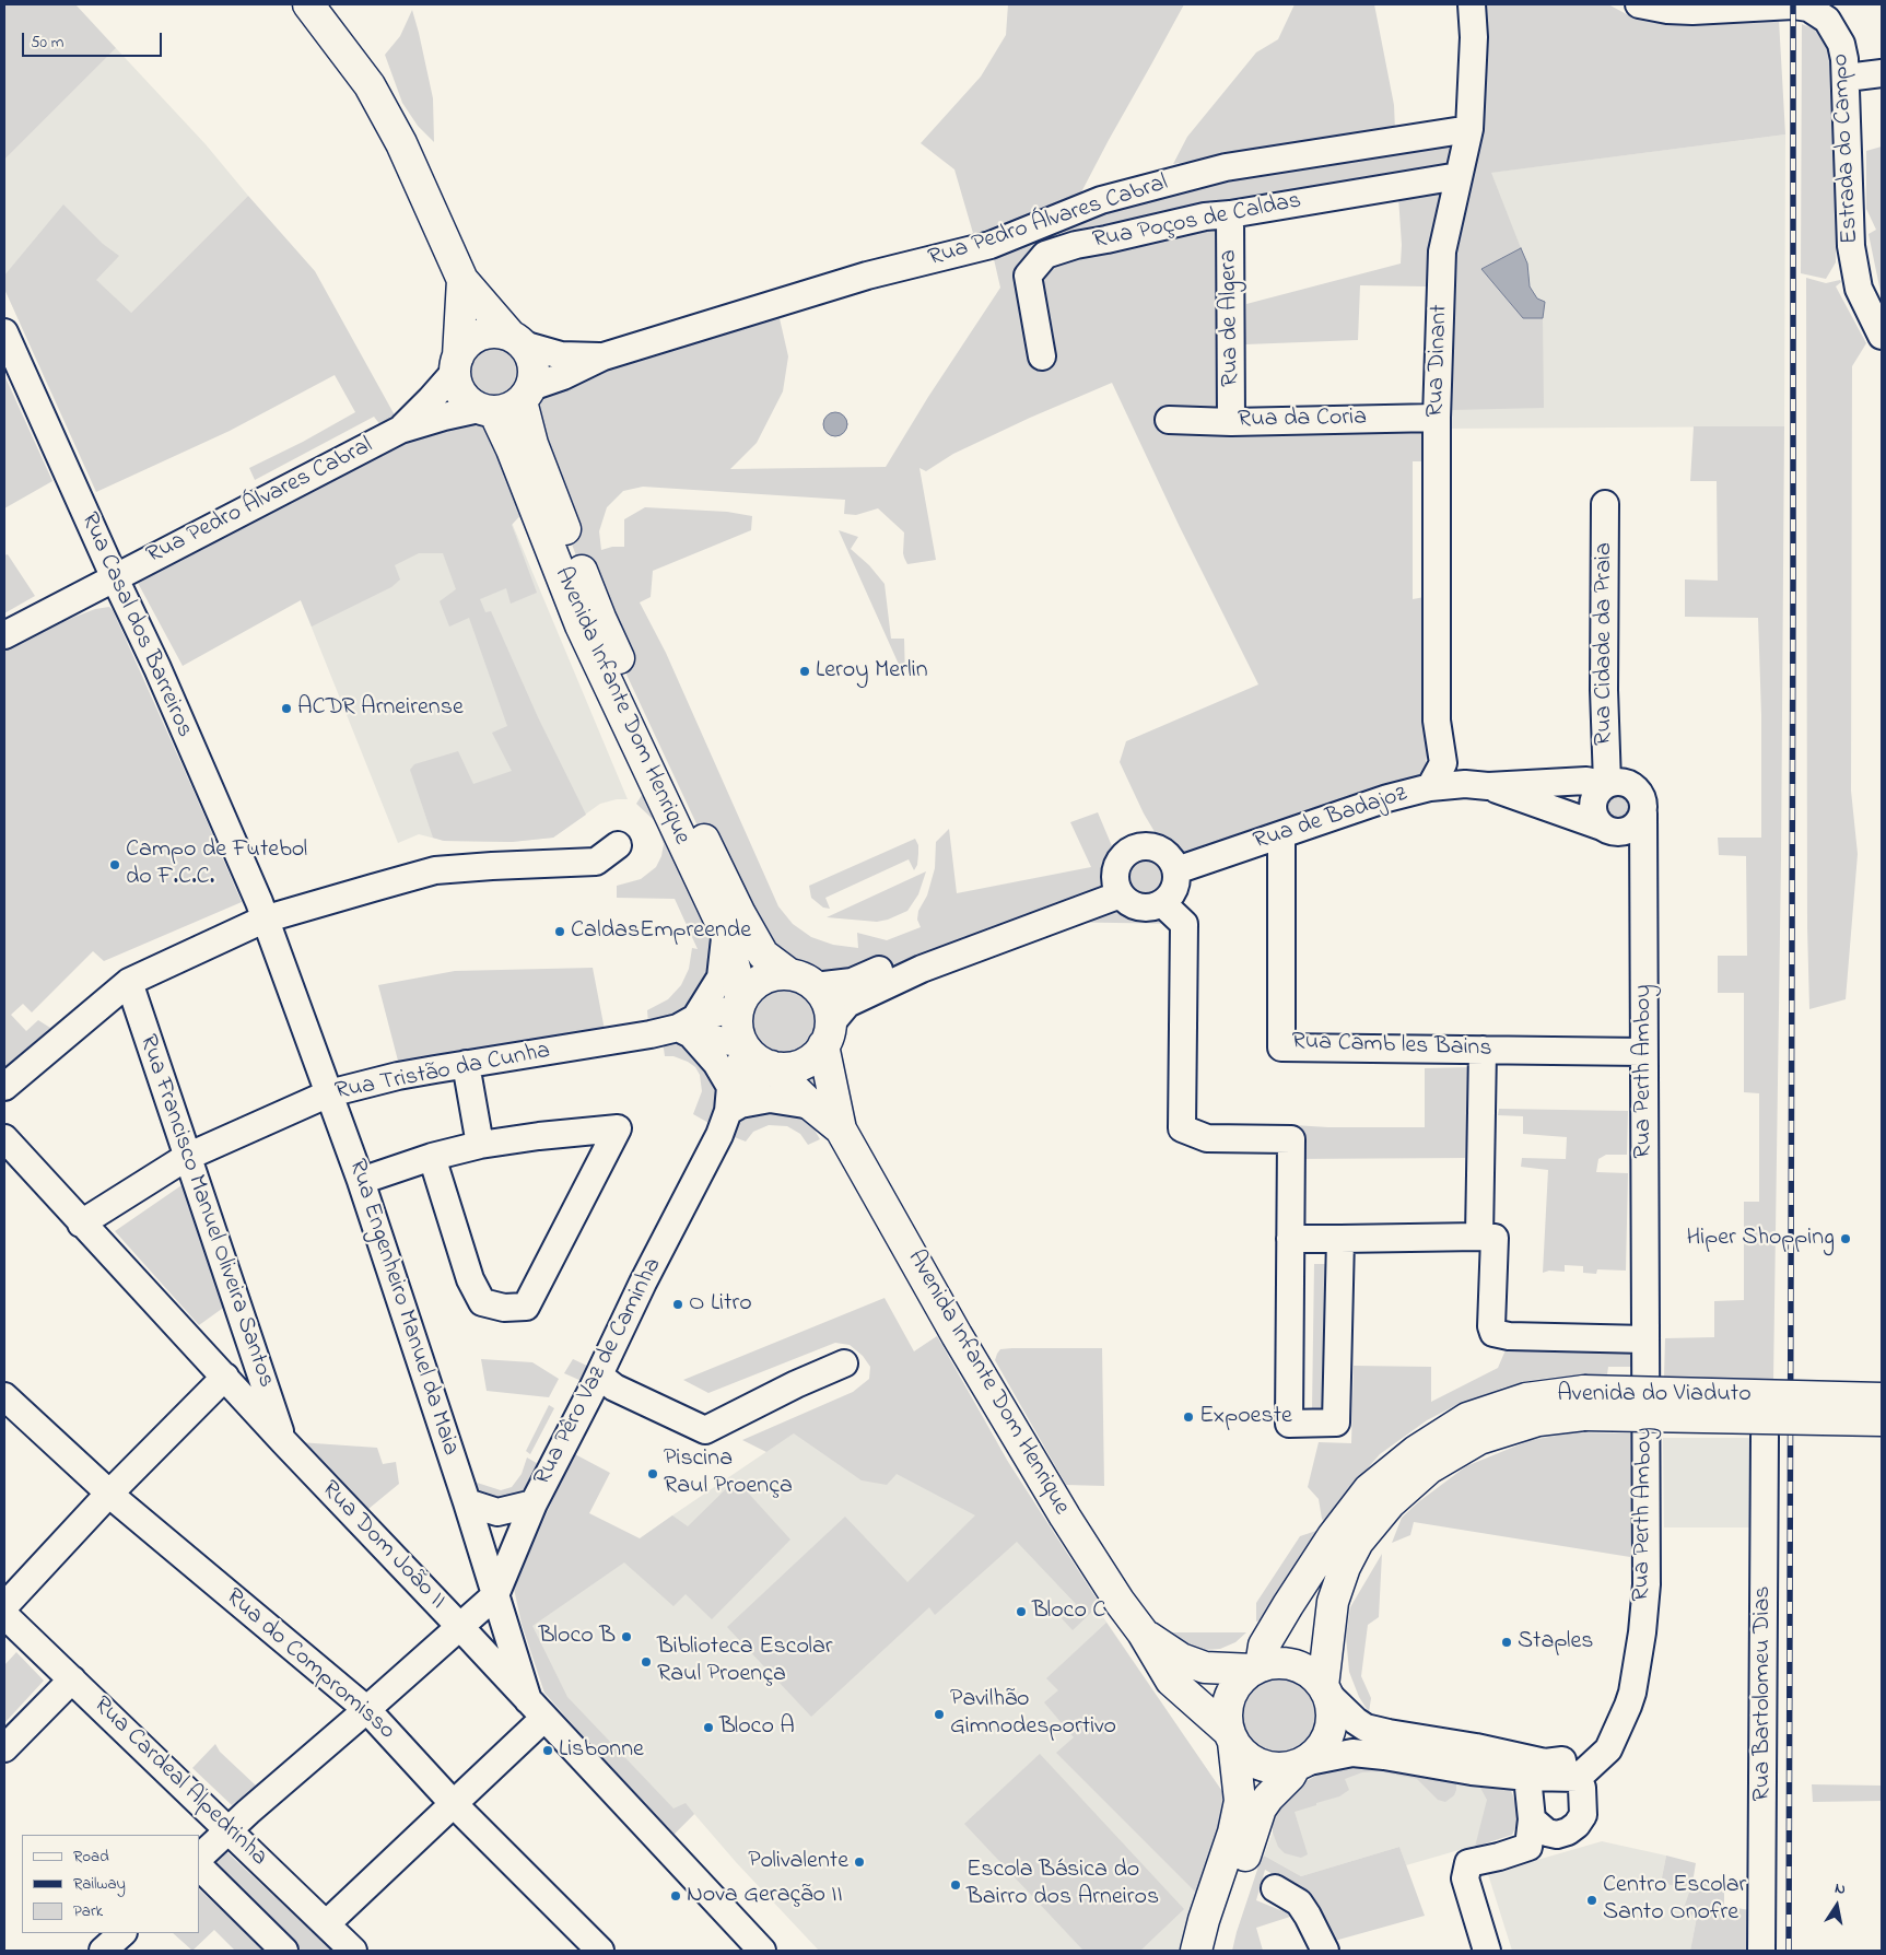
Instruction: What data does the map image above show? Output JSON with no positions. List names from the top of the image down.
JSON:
{
  "streets": {
    "main road": ["Avenida Infante Dom Henrique", "Avenida do Viaduto"],
    "street": [
      "Estrada do Campo",
      "Rua Pedro Álvares Cabral",
      "Rua Poços de Caldas",
      "Rua de Algera",
      "Rua Dinant",
      "Rua da Coria",
      "Rua Casal dos Barreiros",
      "Rua Cidade da Praia",
      "Rua de Badajoz",
      "Rua Camb les Bains",
      "Rua Perth Amboy",
      "Rua Tristão da Cunha",
      "Rua Francisco Manuel Oliveira Santos",
      "Rua Engenheiro Manuel da Maia",
      "Rua Pêro Vaz de Caminha",
      "Rua Dom João II",
      "Rua do Compromisso",
      "Rua Bartolomeu Dias",
      "Rua Cardeal Alpedrinha"
    ]
  },
  "crossings": [
    ["Rua Pedro Álvares Cabral", "Rua Dinant"],
    ["Rua Pedro Álvares Cabral", "Rua Casal dos Barreiros"],
    ["Rua Poços de Caldas", "Rua de Algera"],
    ["Rua Poços de Caldas", "Rua Dinant"],
    ["Rua de Algera", "Rua da Coria"],
    ["Rua Dinant", "Rua da Coria"],
    ["Rua Dinant", "Rua de Badajoz"],
    ["Rua Casal dos Barreiros", "Rua Engenheiro Manuel da Maia"],
    ["Rua Cidade da Praia", "Rua Perth Amboy"],
    ["Avenida Infante Dom Henrique", "Rua Tristão da Cunha"],
    ["Avenida Infante Dom Henrique", "Rua Pêro Vaz de Caminha"],
    ["Avenida Infante Dom Henrique", "Avenida do Viaduto"],
    ["Rua de Badajoz", "Rua Camb les Bains"],
    ["Rua Camb les Bains", "Rua Perth Amboy"],
    ["Rua Tristão da Cunha", "Rua Francisco Manuel Oliveira Santos"],
    ["Rua Tristão da Cunha", "Rua Engenheiro Manuel da Maia"],
    ["Rua Tristão da Cunha", "Rua Pêro Vaz de Caminha"],
    ["Rua Tristão da Cunha", "Rua Dom João II"],
    ["Rua Francisco Manuel Oliveira Santos", "Rua Dom João II"],
    ["Rua Engenheiro Manuel da Maia", "Rua Pêro Vaz de Caminha"],
    ["Rua Engenheiro Manuel da Maia", "Rua Dom João II"],
    ["Rua Pêro Vaz de Caminha", "Rua Dom João II"],
    ["Rua Pêro Vaz de Caminha", "Rua do Compromisso"],
    ["Rua Pêro Vaz de Caminha", "Rua Cardeal Alpedrinha"]
  ],
  "places": [
    "Leroy Merlin",
    "ACDR Arneirense",
    "Campo de Futebol do F.C.C.",
    "CaldasEmpreende",
    "Hiper Shopping",
    "O Litro",
    "Expoeste",
    "Piscina Raul Proença",
    "Bloco C",
    "Bloco B",
    "Staples",
    "Biblioteca Escolar Raul Proença",
    "Pavilhão Gimnodesportivo",
    "Bloco A",
    "Lisbonne",
    "Polivalente",
    "Escola Básica do Bairro dos Arneiros",
    "Nova Geração II",
    "Centro Escolar Santo Onofre"
  ],
  "legend": ["Road", "Railway", "Park"],
  "scale_bar": "50 m",
  "north": "top"
}
